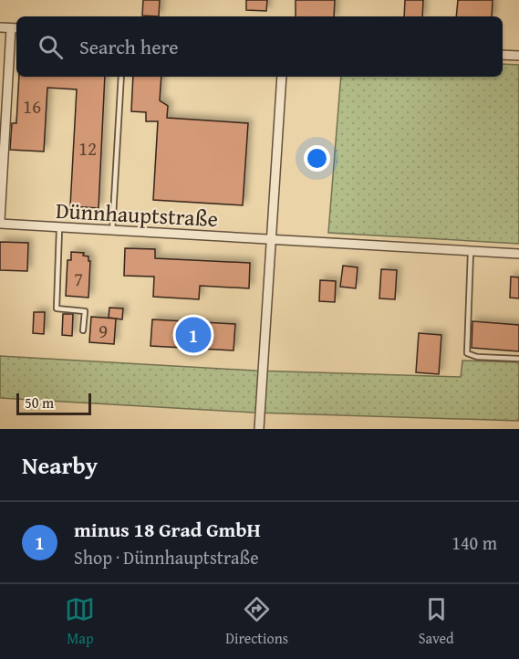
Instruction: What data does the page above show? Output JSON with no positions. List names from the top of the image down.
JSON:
{
  "streets": {
    "street": ["Dünnhauptstraße"]
  },
  "house_numbers": [
    "16",
    "12",
    "7",
    "9"
  ],
  "scale_bar": "50 m",
  "page": {
    "search": "Search here",
    "pins": "1",
    "scale": "50 m",
    "heading": "Nearby",
    "list": [
      {
        "mark": "1",
        "name": "minus 18 Grad GmbH",
        "note": "Shop · Dünnhauptstraße",
        "value": "140 m"
      }
    ],
    "nav": ["Map", "Directions", "Saved"]
  }
}
